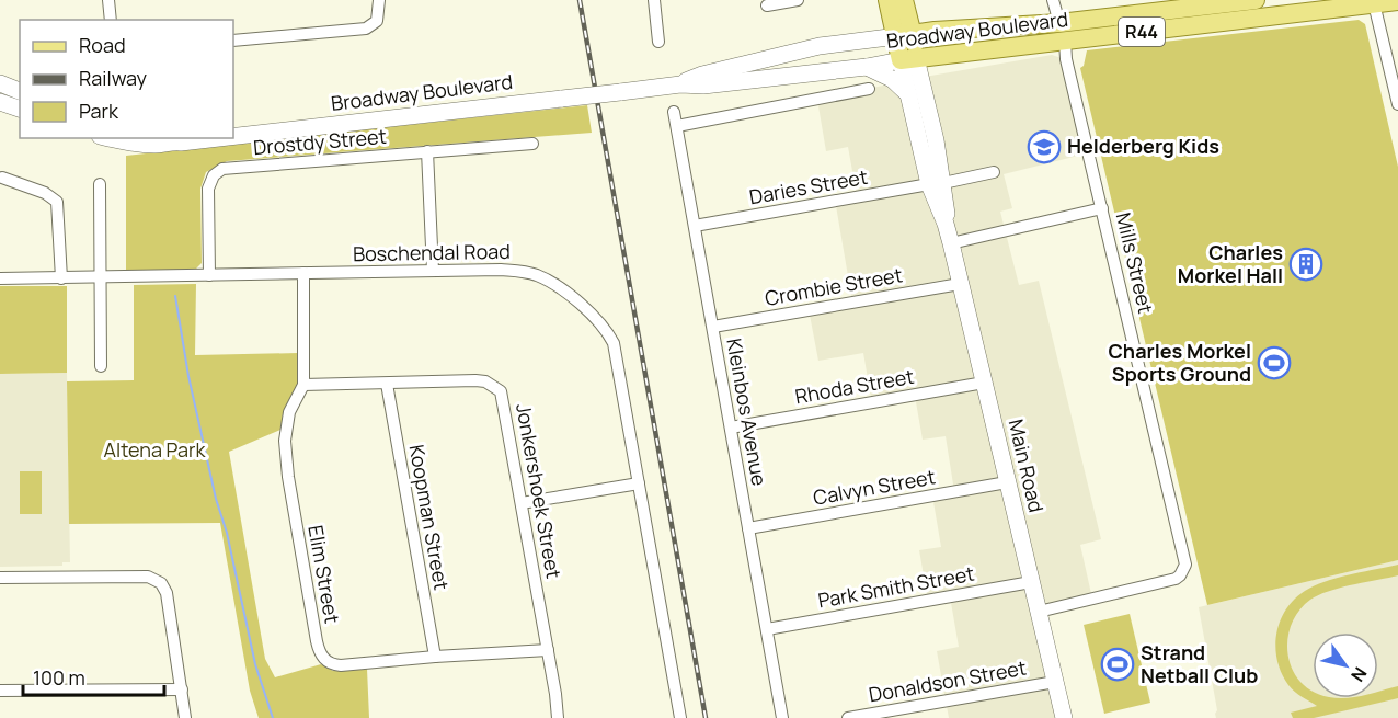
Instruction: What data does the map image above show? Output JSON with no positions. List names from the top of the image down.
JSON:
{
  "streets": {
    "main road": ["Broadway Boulevard", "R44", "Main Road"],
    "street": [
      "Drostdy Street",
      "Daries Street",
      "Boschendal Road",
      "Mills Street",
      "Crombie Street",
      "Rhoda Street",
      "Kleinbos Avenue",
      "Calvyn Street",
      "Jonkershoek Street",
      "Koopman Street",
      "Elim Street",
      "Park Smith Street",
      "Donaldson Street"
    ]
  },
  "crossings": [
    ["Broadway Boulevard", "Mills Street"],
    ["Broadway Boulevard", "Main Road"],
    ["Drostdy Street", "Boschendal Road"],
    ["Daries Street", "Kleinbos Avenue"],
    ["Daries Street", "Main Road"],
    ["Boschendal Road", "Elim Street"],
    ["Mills Street", "Main Road"],
    ["Crombie Street", "Kleinbos Avenue"],
    ["Crombie Street", "Main Road"],
    ["Rhoda Street", "Kleinbos Avenue"],
    ["Rhoda Street", "Main Road"],
    ["Kleinbos Avenue", "Calvyn Street"],
    ["Kleinbos Avenue", "Park Smith Street"],
    ["Main Road", "Calvyn Street"],
    ["Main Road", "Park Smith Street"],
    ["Main Road", "Donaldson Street"],
    ["Jonkershoek Street", "Koopman Street"],
    ["Jonkershoek Street", "Elim Street"],
    ["Koopman Street", "Elim Street"]
  ],
  "parks": ["Altena Park"],
  "places": {
    "school or university": ["Helderberg Kids"],
    "building": ["Charles Morkel Hall"],
    "sports": ["Charles Morkel Sports Ground", "Strand Netball Club"]
  },
  "legend": ["Road", "Railway", "Park"],
  "scale_bar": "100 m",
  "north": "bottom right"
}
